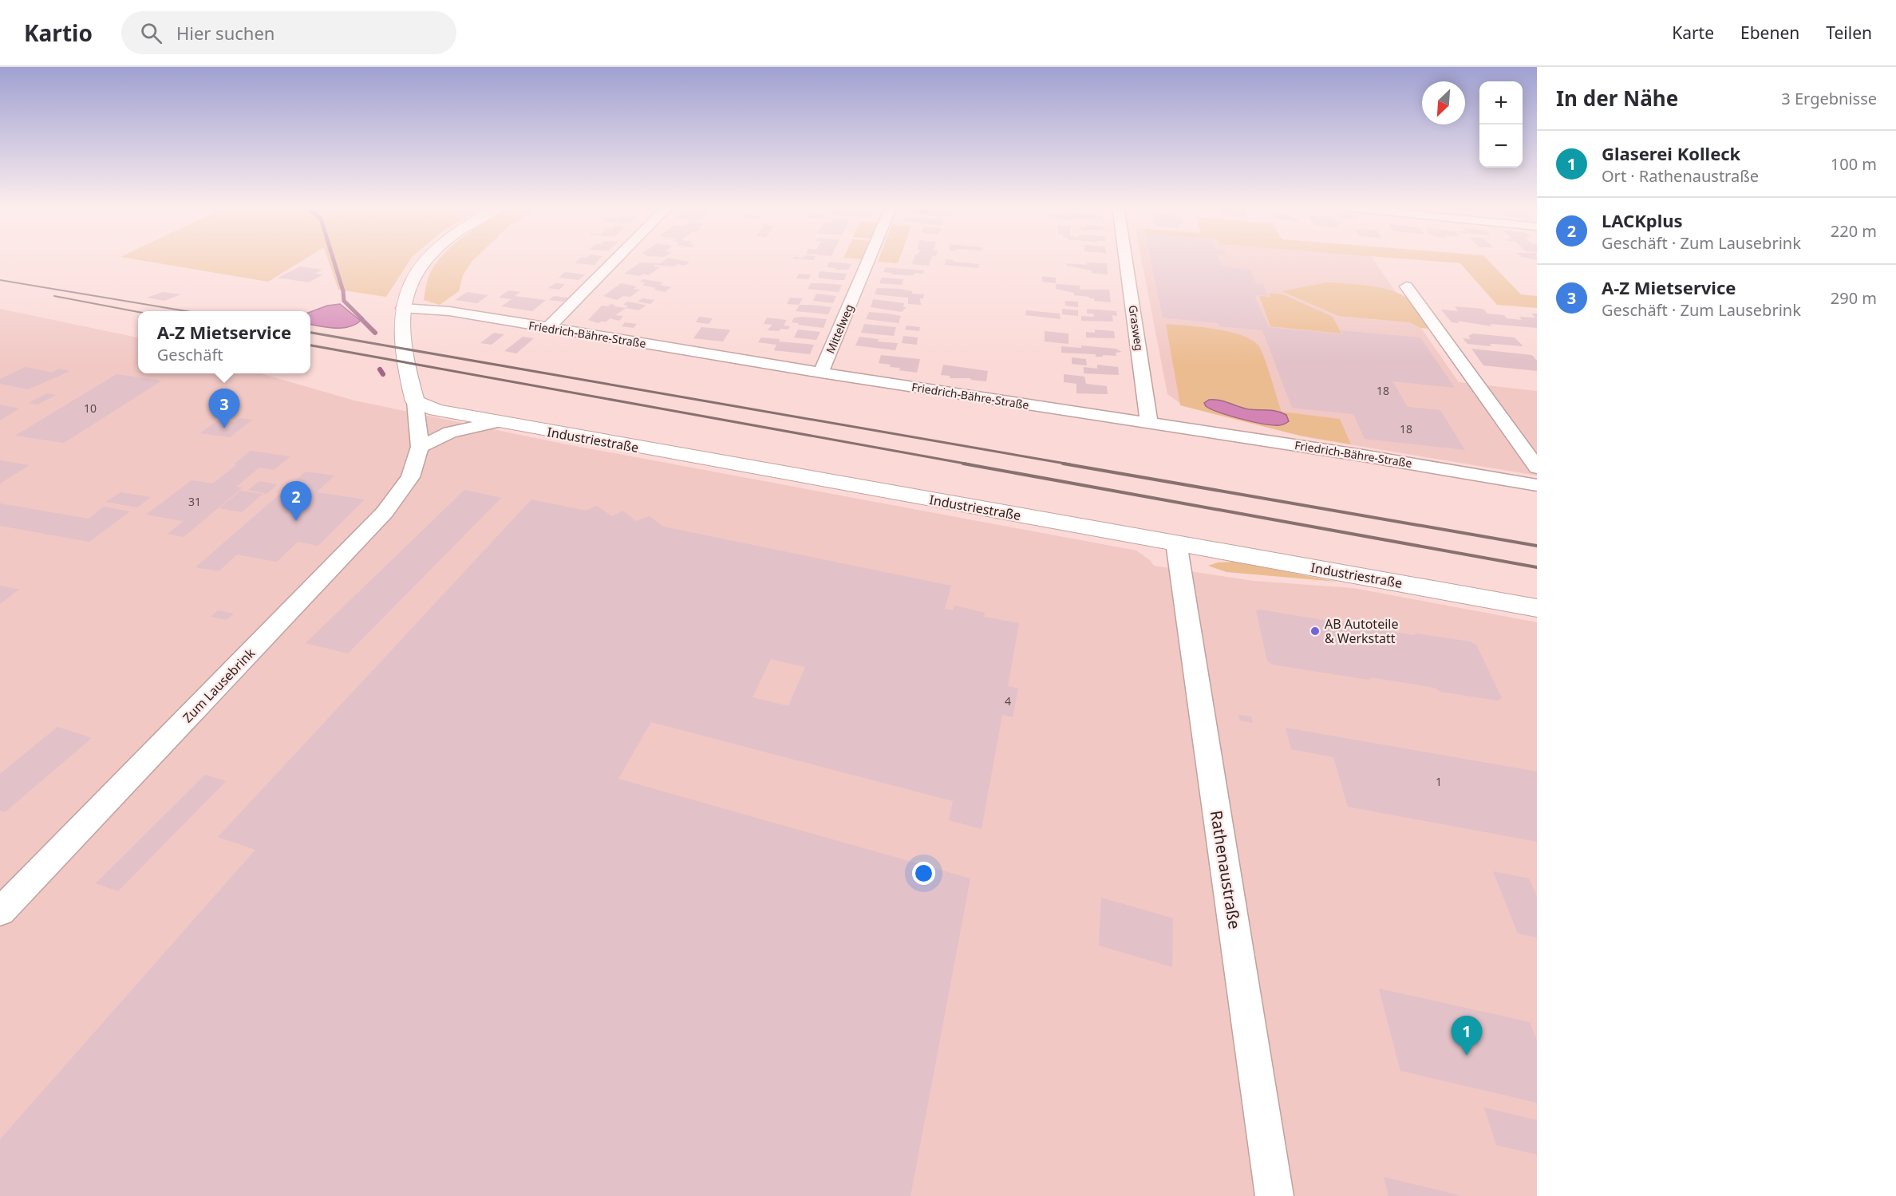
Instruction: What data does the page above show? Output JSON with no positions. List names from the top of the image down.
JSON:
{
  "streets": {
    "street": [
      "Grasweg",
      "Mittelweg",
      "Friedrich-Bähre-Straße",
      "Industriestraße",
      "Zum Lausebrink",
      "Rathenaustraße"
    ]
  },
  "crossings": [
    ["Grasweg", "Friedrich-Bähre-Straße"],
    ["Mittelweg", "Friedrich-Bähre-Straße"],
    ["Industriestraße", "Zum Lausebrink"],
    ["Industriestraße", "Rathenaustraße"]
  ],
  "places": ["AB Autoteile & Werkstatt"],
  "house_numbers": [
    "18",
    "10",
    "18",
    "31",
    "4",
    "1"
  ],
  "north": "bottom left",
  "page": {
    "header": "Kartio",
    "search": "Hier suchen",
    "nav": ["Karte", "Ebenen", "Teilen"],
    "heading": ["In der Nähe", "3 Ergebnisse"],
    "map_buttons": ["+", "−"],
    "list": [
      {
        "mark": "1",
        "name": "Glaserei Kolleck",
        "note": "Ort · Rathenaustraße",
        "value": "100 m"
      },
      {
        "mark": "2",
        "name": "LACKplus",
        "note": "Geschäft · Zum Lausebrink",
        "value": "220 m"
      },
      {
        "mark": "3",
        "name": "A-Z Mietservice",
        "note": "Geschäft · Zum Lausebrink",
        "value": "290 m"
      }
    ],
    "popup": ["A-Z Mietservice", "Geschäft"],
    "pins": ["3", "2", "1"]
  }
}
